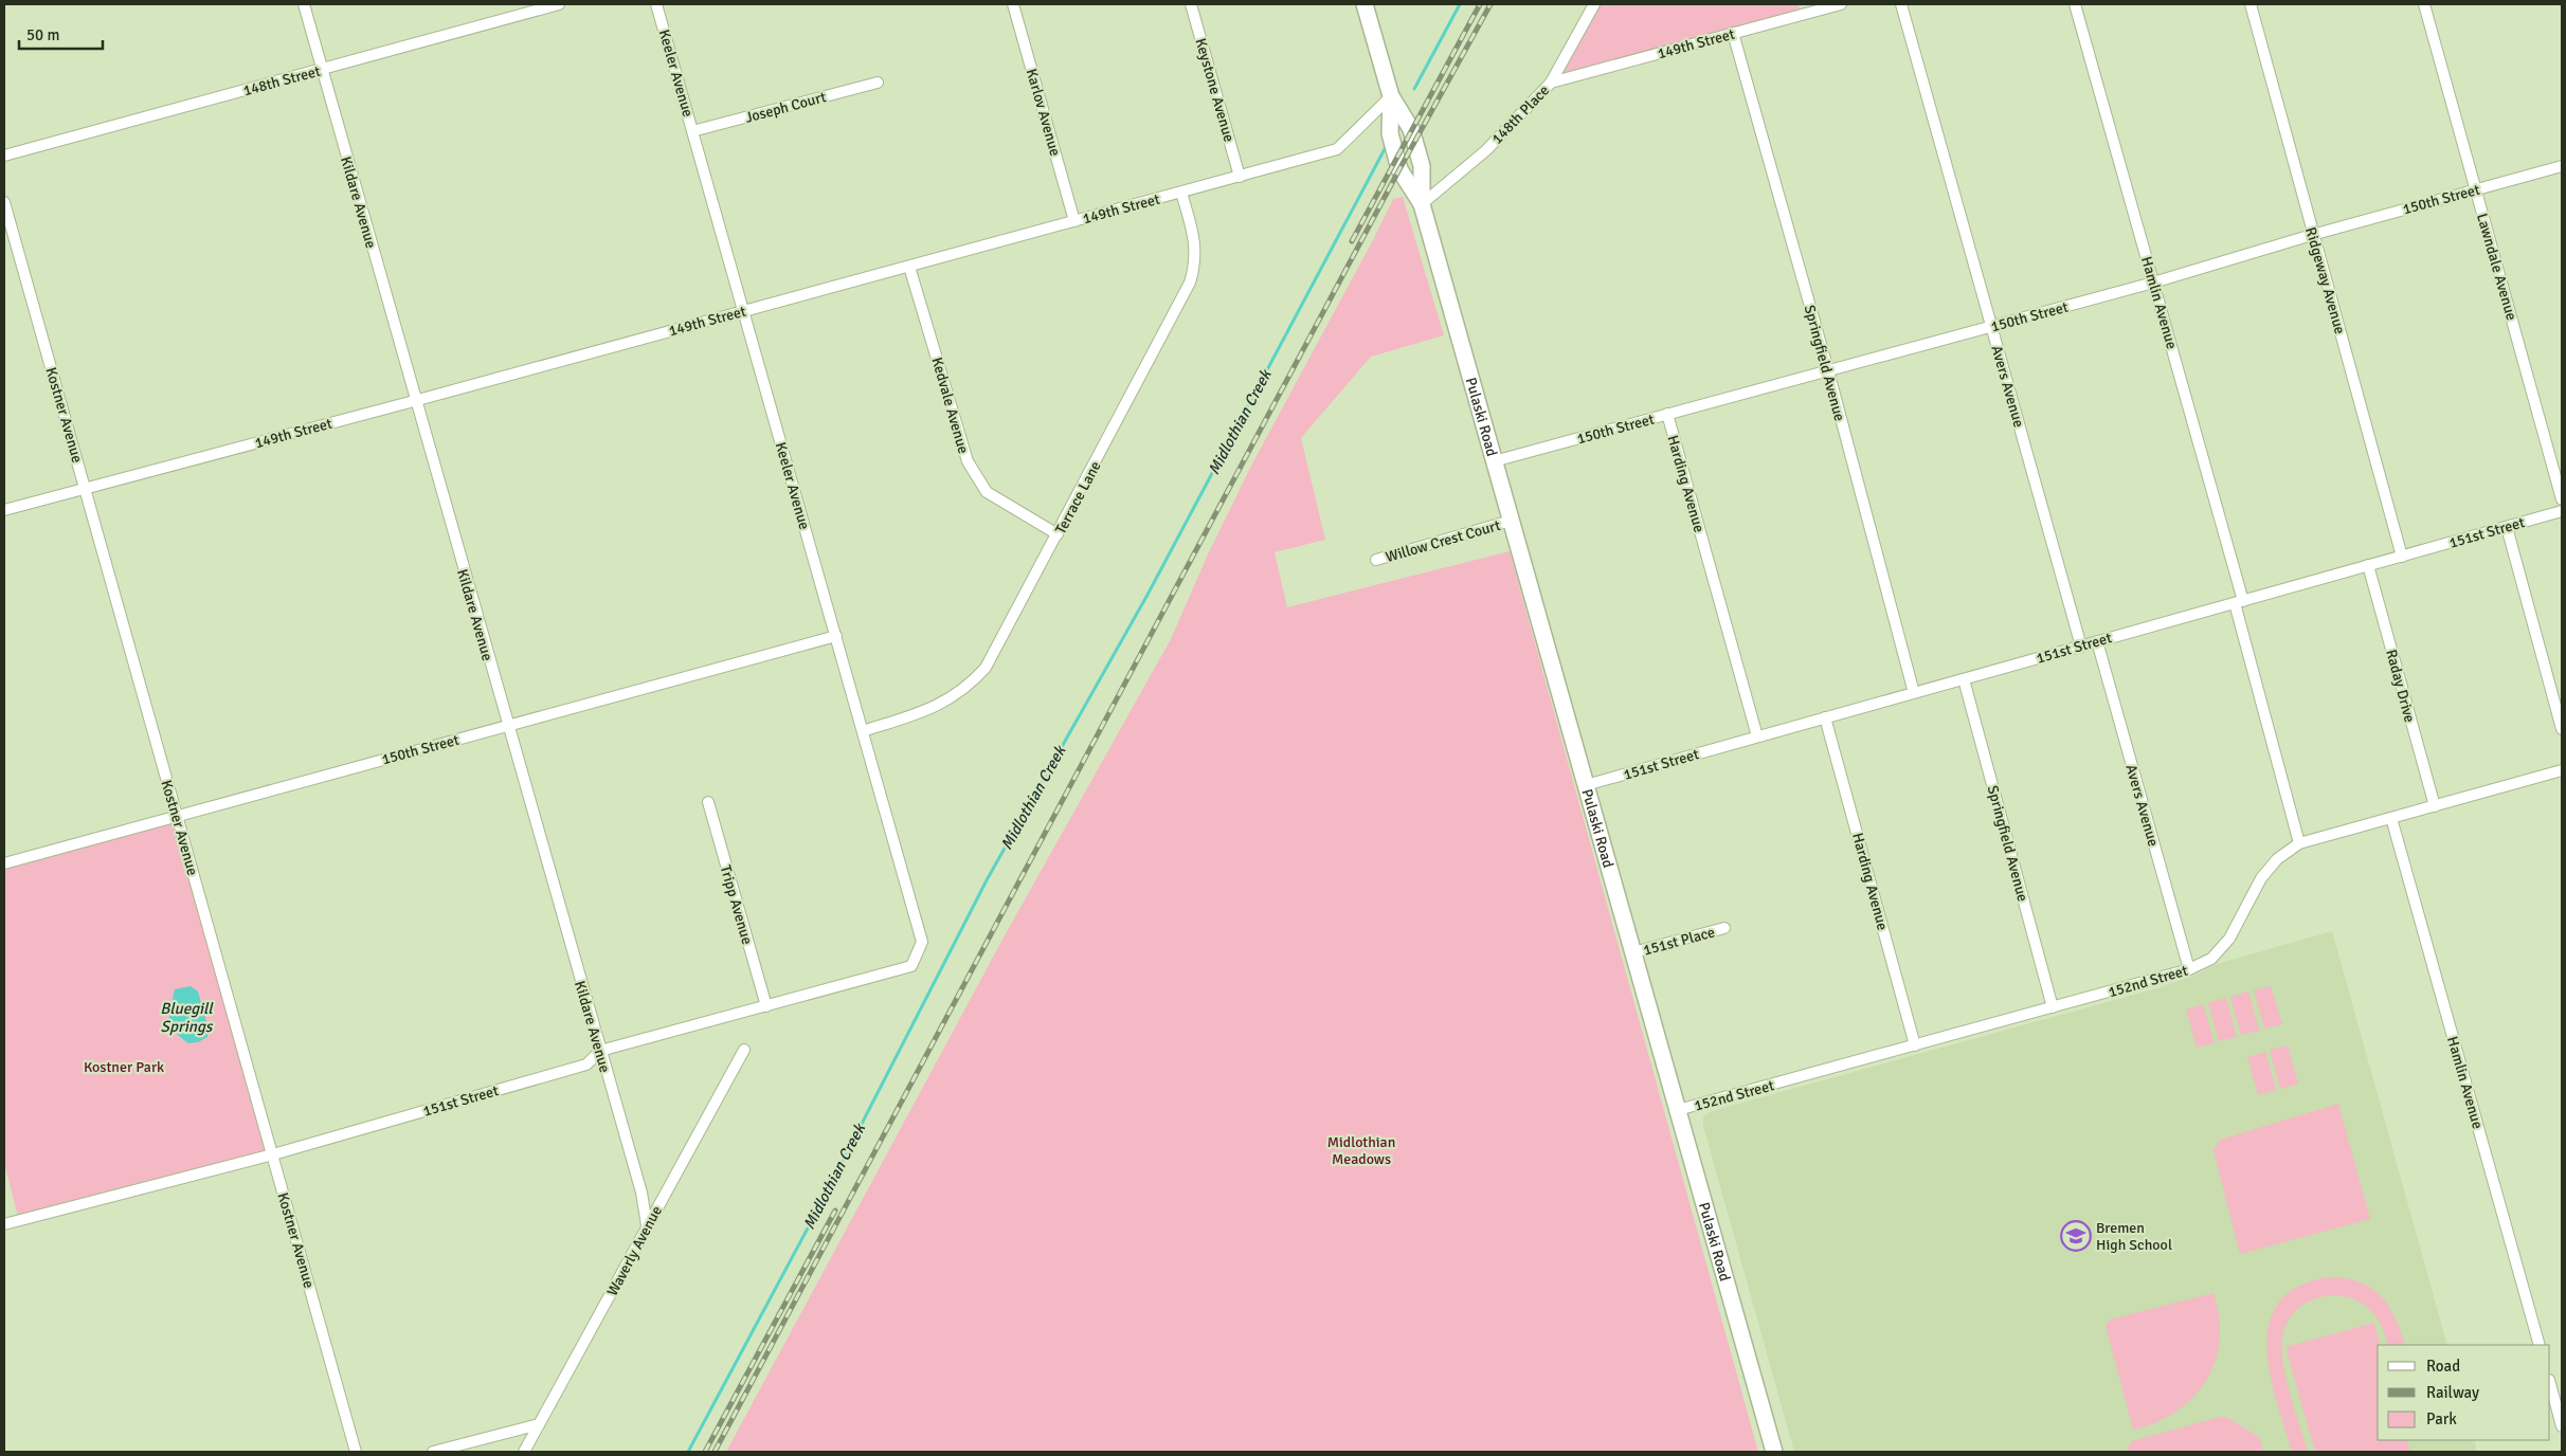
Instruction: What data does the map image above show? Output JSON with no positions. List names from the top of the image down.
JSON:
{
  "streets": {
    "main road": ["Pulaski Road"],
    "street": [
      "149th Street",
      "Keeler Avenue",
      "148th Street",
      "Keystone Avenue",
      "Joseph Court",
      "Karlov Avenue",
      "148th Place",
      "150th Street",
      "Kildare Avenue",
      "Lawndale Avenue",
      "Ridgeway Avenue",
      "Hamlin Avenue",
      "Springfield Avenue",
      "Avers Avenue",
      "Kedvale Avenue",
      "Kostner Avenue",
      "Harding Avenue",
      "Terrace Lane",
      "151st Street",
      "Willow Crest Court",
      "Raday Drive",
      "Tripp Avenue",
      "151st Place",
      "152nd Street",
      "Waverly Avenue"
    ]
  },
  "crossings": [
    ["149th Street", "Keeler Avenue"],
    ["149th Street", "Keystone Avenue"],
    ["149th Street", "Karlov Avenue"],
    ["149th Street", "148th Place"],
    ["149th Street", "Kildare Avenue"],
    ["149th Street", "Springfield Avenue"],
    ["149th Street", "Kedvale Avenue"],
    ["149th Street", "Kostner Avenue"],
    ["149th Street", "Pulaski Road"],
    ["149th Street", "Terrace Lane"],
    ["Keeler Avenue", "Joseph Court"],
    ["Keeler Avenue", "150th Street"],
    ["Keeler Avenue", "Terrace Lane"],
    ["Keeler Avenue", "151st Street"],
    ["148th Street", "Kildare Avenue"],
    ["148th Place", "Pulaski Road"],
    ["150th Street", "Kildare Avenue"],
    ["150th Street", "Lawndale Avenue"],
    ["150th Street", "Ridgeway Avenue"],
    ["150th Street", "Hamlin Avenue"],
    ["150th Street", "Springfield Avenue"],
    ["150th Street", "Avers Avenue"],
    ["150th Street", "Kostner Avenue"],
    ["150th Street", "Pulaski Road"],
    ["150th Street", "Harding Avenue"],
    ["Kildare Avenue", "151st Street"],
    ["Kildare Avenue", "Waverly Avenue"],
    ["Ridgeway Avenue", "151st Street"],
    ["Hamlin Avenue", "151st Street"],
    ["Hamlin Avenue", "152nd Street"],
    ["Springfield Avenue", "151st Street"],
    ["Springfield Avenue", "152nd Street"],
    ["Avers Avenue", "151st Street"],
    ["Avers Avenue", "152nd Street"],
    ["Kedvale Avenue", "Terrace Lane"],
    ["Kostner Avenue", "151st Street"],
    ["Pulaski Road", "151st Street"],
    ["Pulaski Road", "Willow Crest Court"],
    ["Pulaski Road", "151st Place"],
    ["Pulaski Road", "152nd Street"],
    ["Harding Avenue", "151st Street"],
    ["Harding Avenue", "152nd Street"],
    ["151st Street", "Raday Drive"],
    ["151st Street", "Tripp Avenue"],
    ["Raday Drive", "152nd Street"]
  ],
  "water": ["Midlothian Creek", "Bluegill Springs"],
  "parks": ["Kostner Park", "Midlothian Meadows"],
  "places": {
    "school or university": ["Bremen High School"]
  },
  "legend": ["Road", "Railway", "Park"],
  "scale_bar": "50 m"
}
